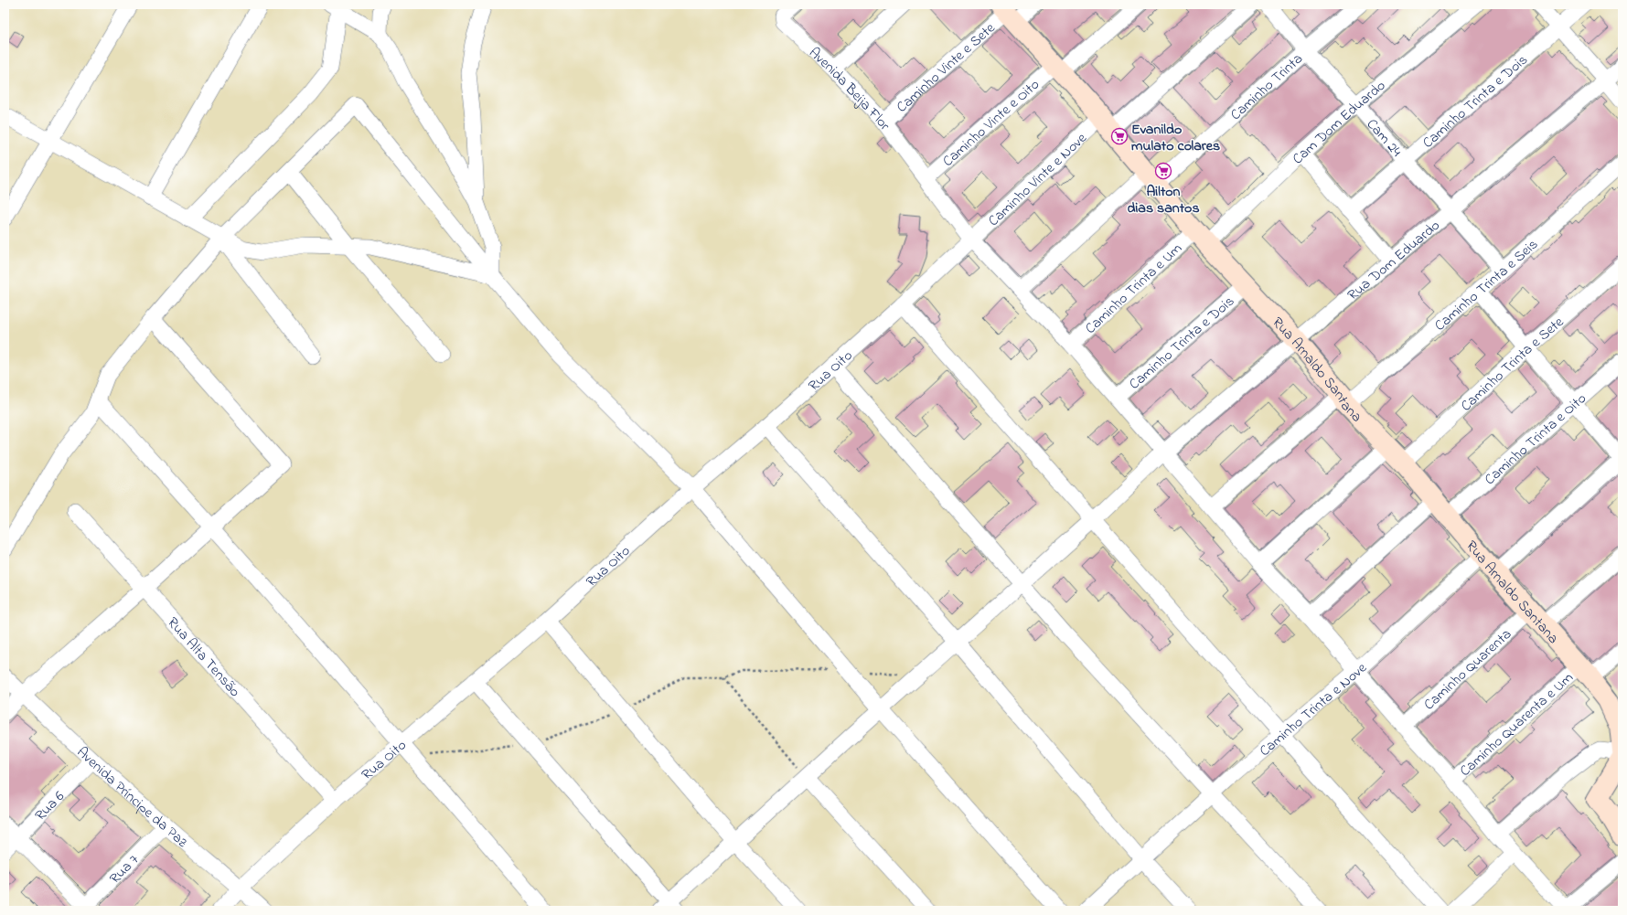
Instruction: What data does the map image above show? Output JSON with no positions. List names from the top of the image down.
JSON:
{
  "streets": {
    "street": [
      "Caminho Vinte e Sete",
      "Caminho Trinta",
      "Avenida Beija Flor",
      "Caminho Trinta e Dois",
      "Caminho Vinte e Oito",
      "Cam Dom Eduardo",
      "Cam 24",
      "Caminho Vinte e Nove",
      "Rua Dom Eduardo",
      "Caminho Trinta e Seis",
      "Caminho Trinta e Um",
      "Caminho Trinta e Sete",
      "Rua Arnaldo Santana",
      "Rua Oito",
      "Caminho Trinta e Oito",
      "Rua Alta Tensão",
      "Caminho Quarenta",
      "Caminho Trinta e Nove",
      "Caminho Quarenta e Um",
      "Avenida Príncipe da Paz",
      "Rua 6",
      "Rua 7"
    ]
  },
  "crossings": [
    ["Caminho Vinte e Sete", "Avenida Beija Flor"],
    ["Caminho Vinte e Sete", "Rua Arnaldo Santana"],
    ["Caminho Trinta", "Avenida Beija Flor"],
    ["Caminho Trinta", "Cam 24"],
    ["Caminho Trinta", "Rua Arnaldo Santana"],
    ["Avenida Beija Flor", "Caminho Trinta e Dois"],
    ["Avenida Beija Flor", "Caminho Vinte e Oito"],
    ["Avenida Beija Flor", "Caminho Vinte e Nove"],
    ["Avenida Beija Flor", "Rua Dom Eduardo"],
    ["Avenida Beija Flor", "Caminho Trinta e Seis"],
    ["Avenida Beija Flor", "Caminho Trinta e Um"],
    ["Avenida Beija Flor", "Rua Oito"],
    ["Avenida Beija Flor", "Caminho Quarenta"],
    ["Avenida Beija Flor", "Caminho Trinta e Nove"],
    ["Avenida Beija Flor", "Caminho Quarenta e Um"],
    ["Caminho Trinta e Dois", "Cam 24"],
    ["Caminho Trinta e Dois", "Rua Arnaldo Santana"],
    ["Caminho Vinte e Oito", "Rua Arnaldo Santana"],
    ["Cam Dom Eduardo", "Cam 24"],
    ["Cam Dom Eduardo", "Caminho Trinta e Um"],
    ["Cam Dom Eduardo", "Rua Arnaldo Santana"],
    ["Cam 24", "Rua Dom Eduardo"],
    ["Cam 24", "Caminho Trinta e Seis"],
    ["Caminho Vinte e Nove", "Rua Arnaldo Santana"],
    ["Caminho Vinte e Nove", "Rua Oito"],
    ["Rua Dom Eduardo", "Rua Arnaldo Santana"],
    ["Caminho Trinta e Seis", "Rua Arnaldo Santana"],
    ["Caminho Trinta e Um", "Rua Arnaldo Santana"],
    ["Caminho Trinta e Sete", "Rua Arnaldo Santana"],
    ["Rua Arnaldo Santana", "Caminho Trinta e Oito"],
    ["Rua Arnaldo Santana", "Caminho Quarenta"],
    ["Rua Arnaldo Santana", "Caminho Trinta e Nove"],
    ["Rua Arnaldo Santana", "Caminho Quarenta e Um"],
    ["Rua Oito", "Rua Alta Tensão"],
    ["Rua Oito", "Avenida Príncipe da Paz"],
    ["Avenida Príncipe da Paz", "Rua 6"],
    ["Avenida Príncipe da Paz", "Rua 7"]
  ],
  "places": {
    "supermarket": ["Evanildo mulato colares", "Ailton dias santos"]
  }
}
